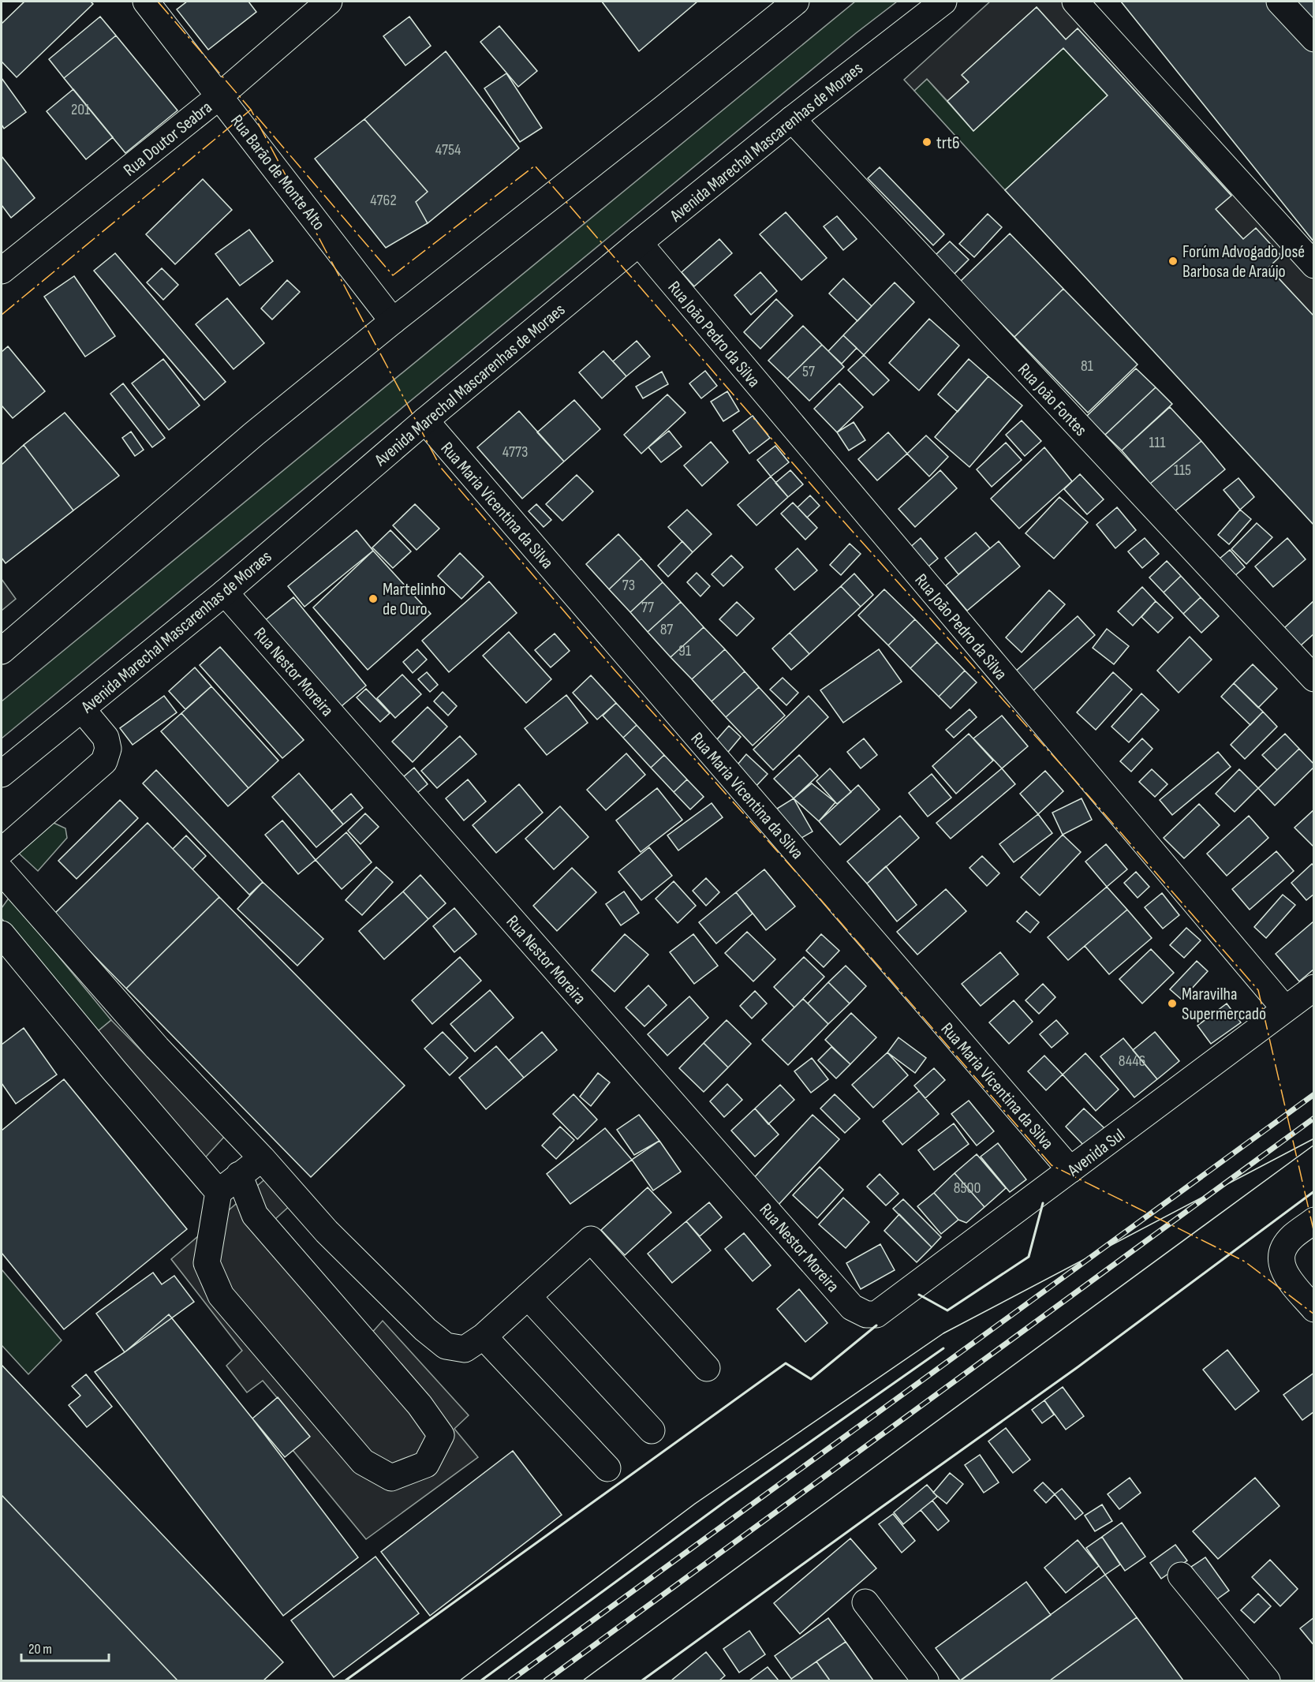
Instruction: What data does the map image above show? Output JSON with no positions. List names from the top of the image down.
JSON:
{
  "streets": {
    "main road": [
      "Rua Doutor Seabra",
      "Avenida Marechal Mascarenhas de Moraes",
      "Rua Barão de Monte Alto",
      "Rua João Pedro da Silva",
      "Rua João Fontes",
      "Rua Maria Vicentina da Silva",
      "Rua Nestor Moreira",
      "Avenida Sul"
    ]
  },
  "crossings": [
    ["Rua Doutor Seabra", "Rua Barão de Monte Alto"],
    ["Avenida Marechal Mascarenhas de Moraes", "Rua João Pedro da Silva"],
    ["Avenida Marechal Mascarenhas de Moraes", "Rua João Fontes"],
    ["Avenida Marechal Mascarenhas de Moraes", "Rua Maria Vicentina da Silva"],
    ["Avenida Marechal Mascarenhas de Moraes", "Rua Nestor Moreira"],
    ["Rua João Pedro da Silva", "Avenida Sul"],
    ["Rua Maria Vicentina da Silva", "Avenida Sul"],
    ["Rua Nestor Moreira", "Avenida Sul"]
  ],
  "places": [
    "trt6",
    "Forúm Advogado José Barbosa de Araújo",
    "Martelinho de Ouro",
    "Maravilha Supermercado"
  ],
  "house_numbers": [
    "201",
    "4754",
    "4762",
    "81",
    "57",
    "111",
    "4773",
    "115",
    "73",
    "77",
    "87",
    "91",
    "8446",
    "8500"
  ],
  "scale_bar": "20 m"
}
